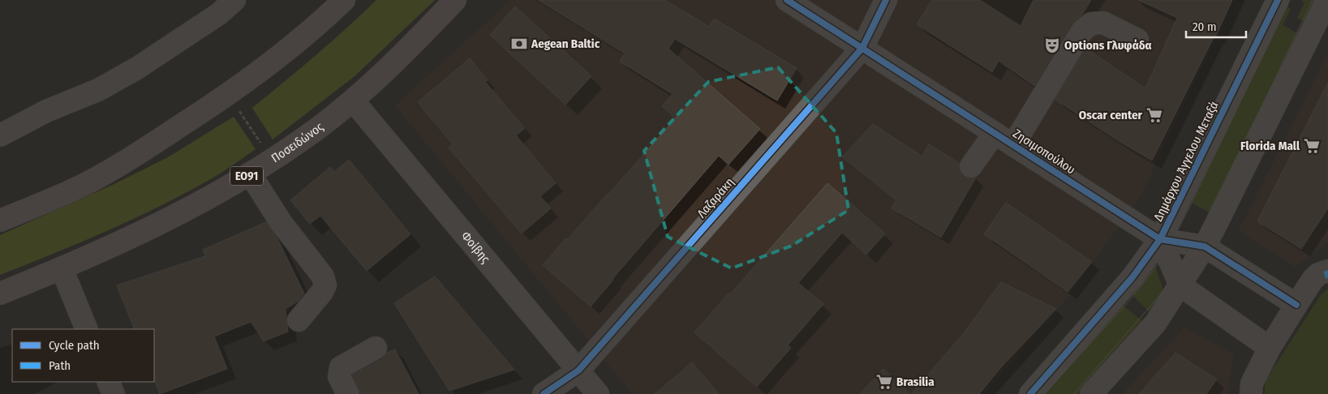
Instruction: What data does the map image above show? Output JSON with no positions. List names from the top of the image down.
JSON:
{
  "streets": {
    "highway": ["Ποσειδώνος", "ΕΟ91"],
    "street": [
      "Ζησιμοπούλου",
      "Δημάρχου Άγγελου Μεταξά",
      "Λαζαράκη",
      "Φοίβης"
    ]
  },
  "crossings": [
    ["Ποσειδώνος", "Φοίβης"],
    ["Ζησιμοπούλου", "Δημάρχου Άγγελου Μεταξά"],
    ["Ζησιμοπούλου", "Λαζαράκη"],
    ["Λαζαράκη", "Φοίβης"]
  ],
  "places": {
    "bank": ["Aegean Baltic"],
    "theatre": ["Options Γλυφάδα"],
    "supermarket": ["Oscar center", "Florida Mall", "Brasilia"]
  },
  "legend": ["Cycle path", "Path"],
  "scale_bar": "20 m"
}
